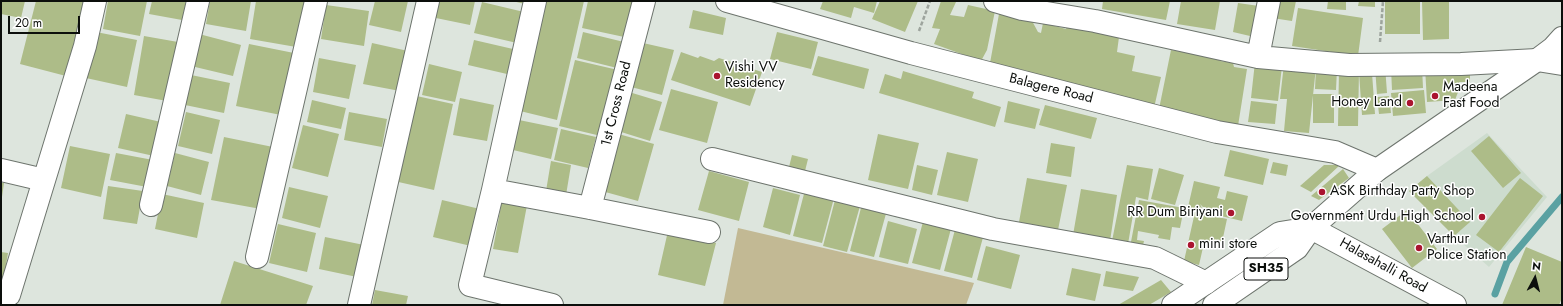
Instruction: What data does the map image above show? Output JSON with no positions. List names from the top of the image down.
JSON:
{
  "streets": {
    "street": [
      "Balagere Road",
      "1st Cross Road",
      "Halasahalli Road",
      "SH35"
    ]
  },
  "crossings": [
    ["Balagere Road", "SH35"],
    ["Halasahalli Road", "SH35"]
  ],
  "places": [
    "Vishi VV Residency",
    "Madeena Fast Food",
    "Honey Land",
    "ASK Birthday Party Shop",
    "RR Dum Biriyani",
    "Government Urdu High School",
    "mini store",
    "Varthur Police Station"
  ],
  "scale_bar": "20 m",
  "north": "top"
}
